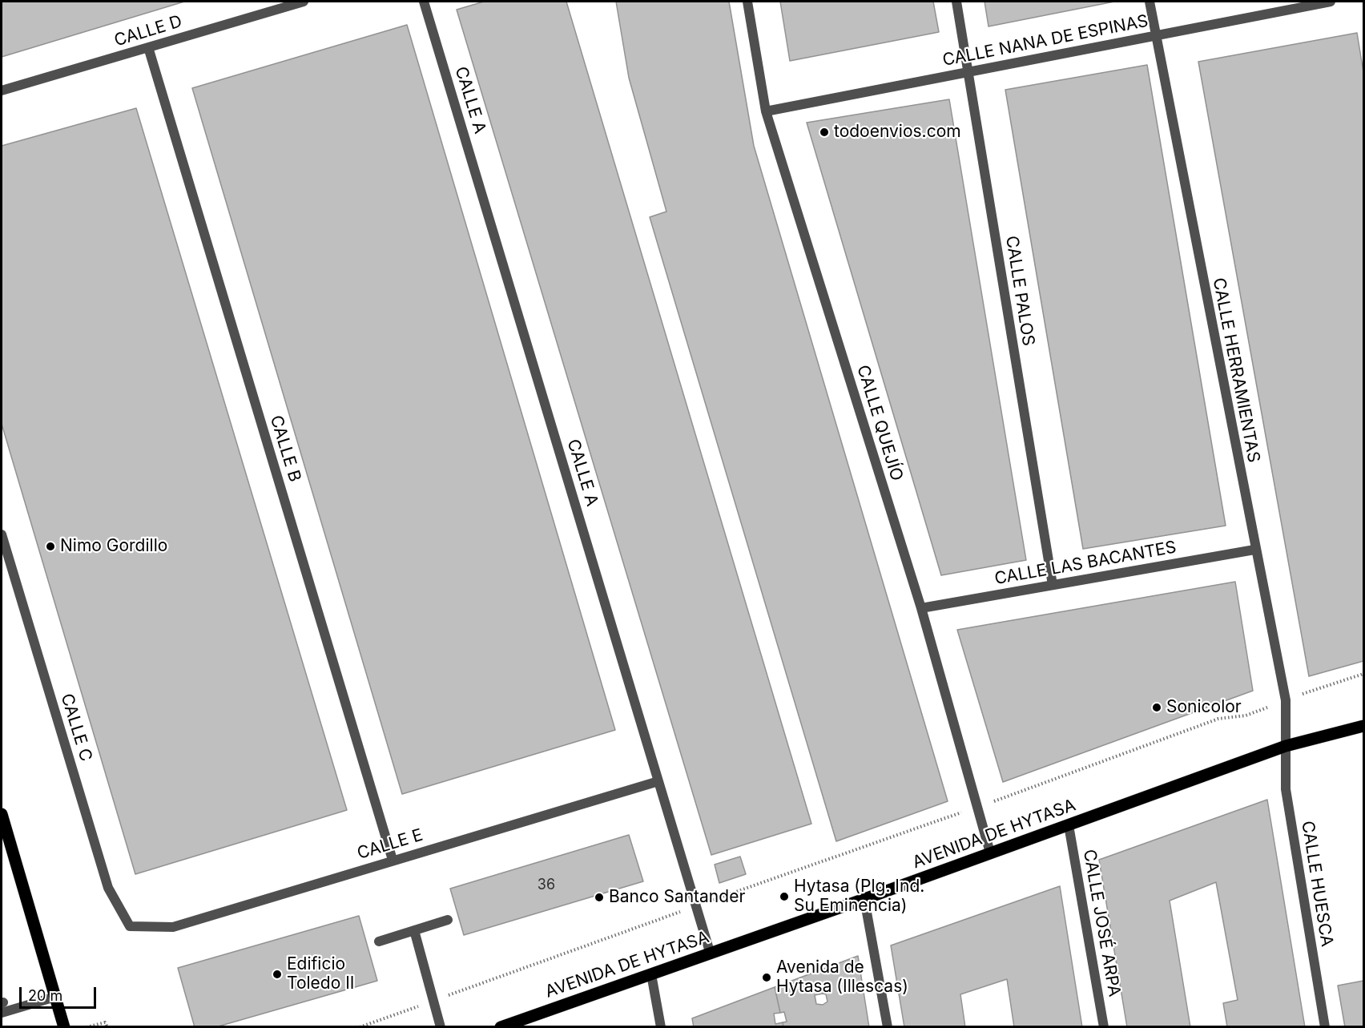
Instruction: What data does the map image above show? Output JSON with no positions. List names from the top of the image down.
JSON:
{
  "streets": {
    "main road": ["AVENIDA DE HYTASA"],
    "street": [
      "CALLE D",
      "CALLE NANA DE ESPINAS",
      "CALLE A",
      "CALLE PALOS",
      "CALLE HERRAMIENTAS",
      "CALLE QUEJÍO",
      "CALLE B",
      "CALLE LAS BACANTES",
      "CALLE C",
      "CALLE E",
      "CALLE HUESCA",
      "CALLE JOSÉ ARPA"
    ]
  },
  "crossings": [
    ["CALLE D", "CALLE B"],
    ["CALLE NANA DE ESPINAS", "CALLE PALOS"],
    ["CALLE NANA DE ESPINAS", "CALLE HERRAMIENTAS"],
    ["CALLE NANA DE ESPINAS", "CALLE QUEJÍO"],
    ["CALLE A", "AVENIDA DE HYTASA"],
    ["CALLE A", "CALLE E"],
    ["CALLE PALOS", "CALLE LAS BACANTES"],
    ["CALLE HERRAMIENTAS", "CALLE LAS BACANTES"],
    ["CALLE HERRAMIENTAS", "AVENIDA DE HYTASA"],
    ["CALLE HERRAMIENTAS", "CALLE HUESCA"],
    ["CALLE QUEJÍO", "CALLE LAS BACANTES"],
    ["CALLE QUEJÍO", "AVENIDA DE HYTASA"],
    ["CALLE B", "CALLE E"],
    ["CALLE C", "CALLE E"],
    ["AVENIDA DE HYTASA", "CALLE HUESCA"],
    ["AVENIDA DE HYTASA", "CALLE JOSÉ ARPA"]
  ],
  "places": [
    "todoenvios.com",
    "Nimo Gordillo",
    "Sonicolor",
    "Hytasa (Plg. Ind. Su Eminencia)",
    "Banco Santander",
    "Edificio Toledo II",
    "Avenida de Hytasa (Illescas)"
  ],
  "house_numbers": ["36"],
  "scale_bar": "20 m"
}
